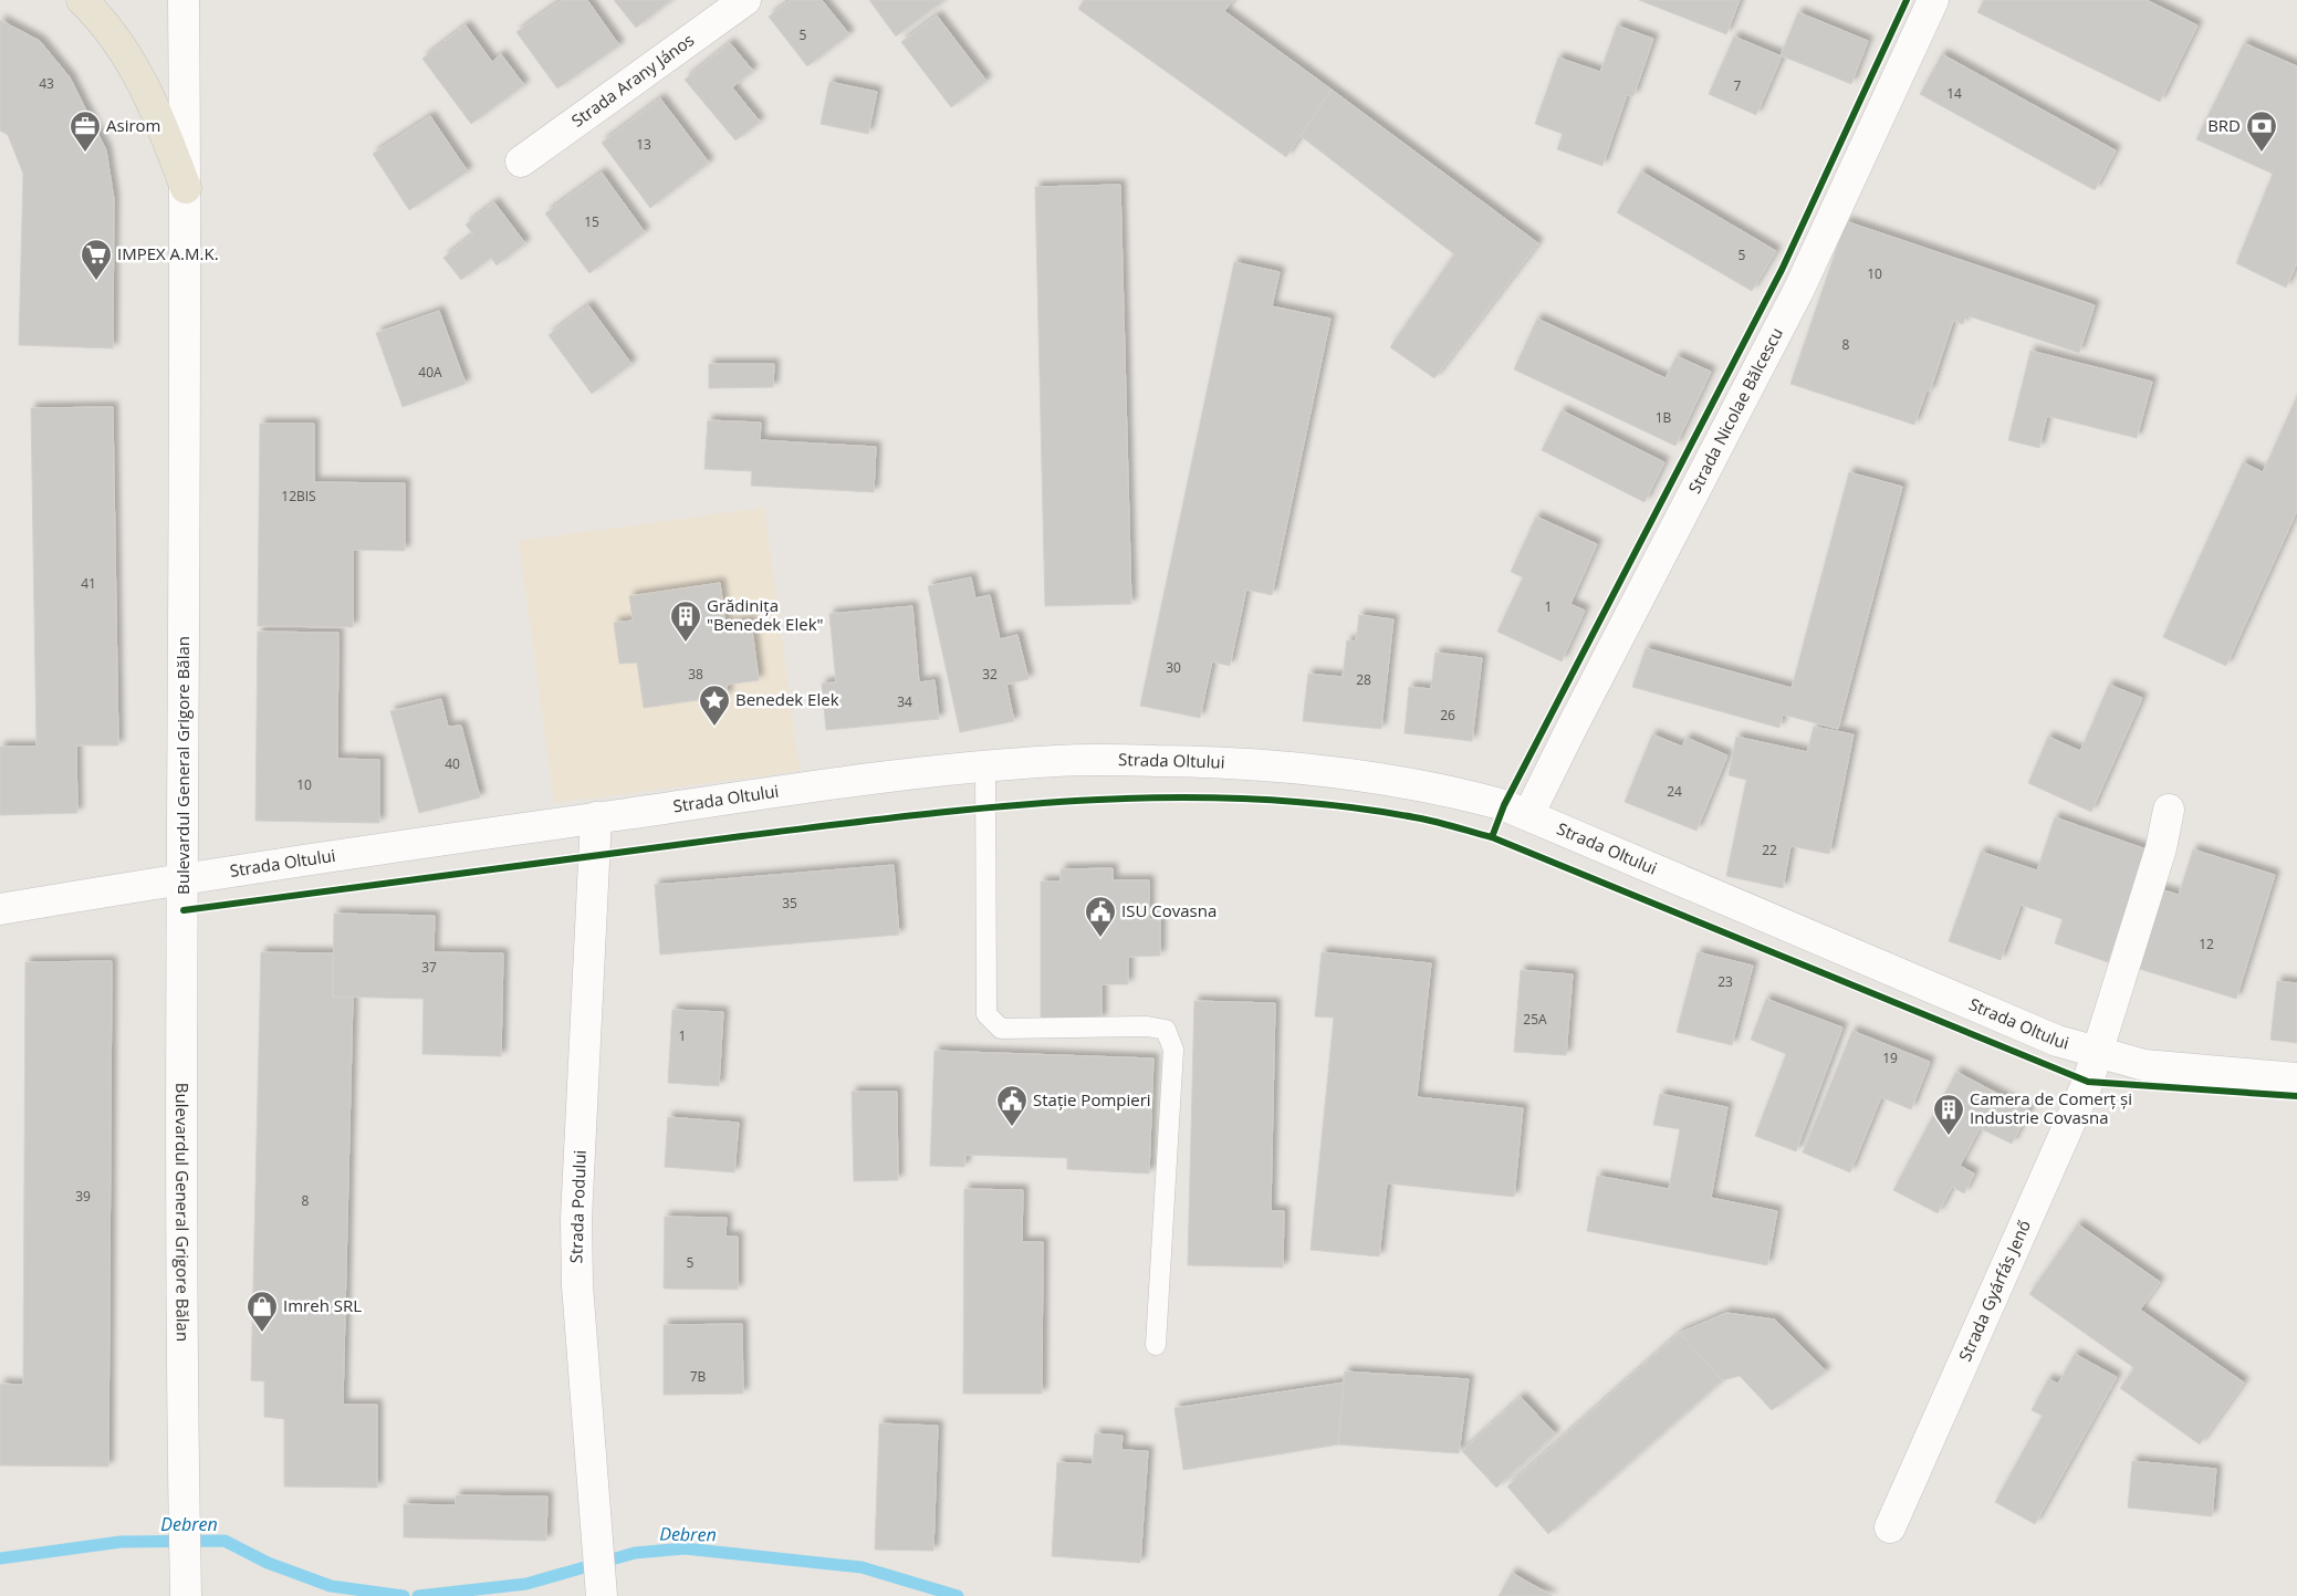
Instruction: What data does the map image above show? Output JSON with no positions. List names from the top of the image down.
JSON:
{
  "streets": {
    "street": [
      "Strada Arany János",
      "Strada Nicolae Bălcescu",
      "Strada Oltului",
      "Bulevardul General Grigore Bălan",
      "Strada Podului",
      "Strada Gyárfás Jenő"
    ]
  },
  "crossings": [
    ["Strada Nicolae Bălcescu", "Strada Oltului"],
    ["Strada Oltului", "Bulevardul General Grigore Bălan"],
    ["Strada Oltului", "Strada Podului"],
    ["Strada Oltului", "Strada Gyárfás Jenő"]
  ],
  "water": ["Debren"],
  "places": {
    "office": ["Asirom"],
    "bank": ["BRD"],
    "supermarket": ["IMPEX A.M.K."],
    "building": ["Grădinița \"Benedek Elek\"", "Camera de Comerț și Industrie Covasna"],
    "place": ["Benedek Elek"],
    "public building": ["ISU Covasna", "Stație Pompieri"],
    "shop": ["Imreh SRL"]
  },
  "house_numbers": [
    "5",
    "43",
    "7",
    "14",
    "13",
    "15",
    "5",
    "10",
    "8",
    "40A",
    "1B",
    "12BIS",
    "41",
    "1",
    "30",
    "38",
    "32",
    "28",
    "34",
    "26",
    "40",
    "10",
    "24",
    "22",
    "35",
    "12",
    "37",
    "23",
    "25A",
    "1",
    "19",
    "39",
    "8",
    "5",
    "7B"
  ]
}
